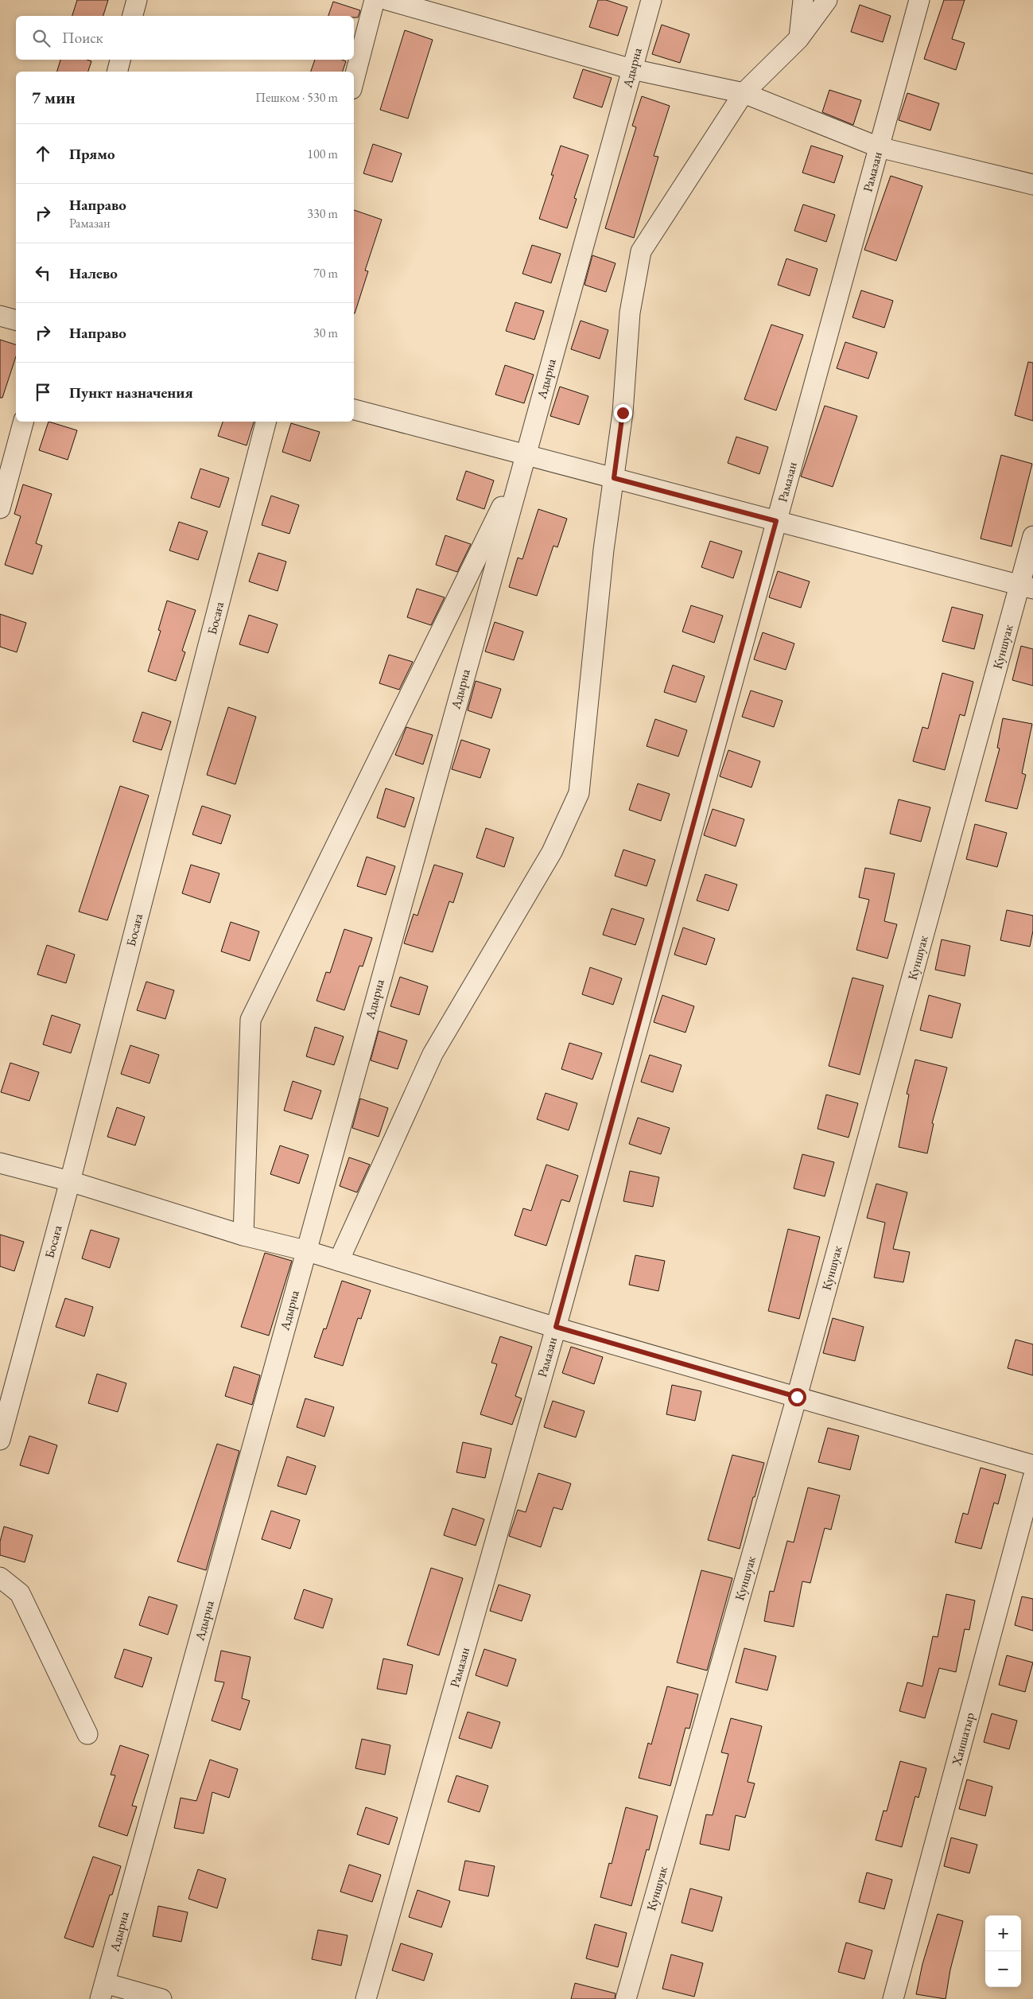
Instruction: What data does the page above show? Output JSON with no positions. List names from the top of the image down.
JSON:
{
  "streets": {
    "street": [
      "Адырна",
      "Рамазан",
      "Босаға",
      "Куншуак",
      "Ханшатыр"
    ]
  },
  "page": {
    "search": "Поиск",
    "heading": ["7 мин", "Пешком · 530 m"],
    "list": [
      ["Прямо", "100 m"],
      ["Направо", "Рамазан", "330 m"],
      ["Налево", "70 m"],
      ["Направо", "30 m"],
      "Пункт назначения"
    ],
    "map_buttons": ["+", "−"]
  }
}
